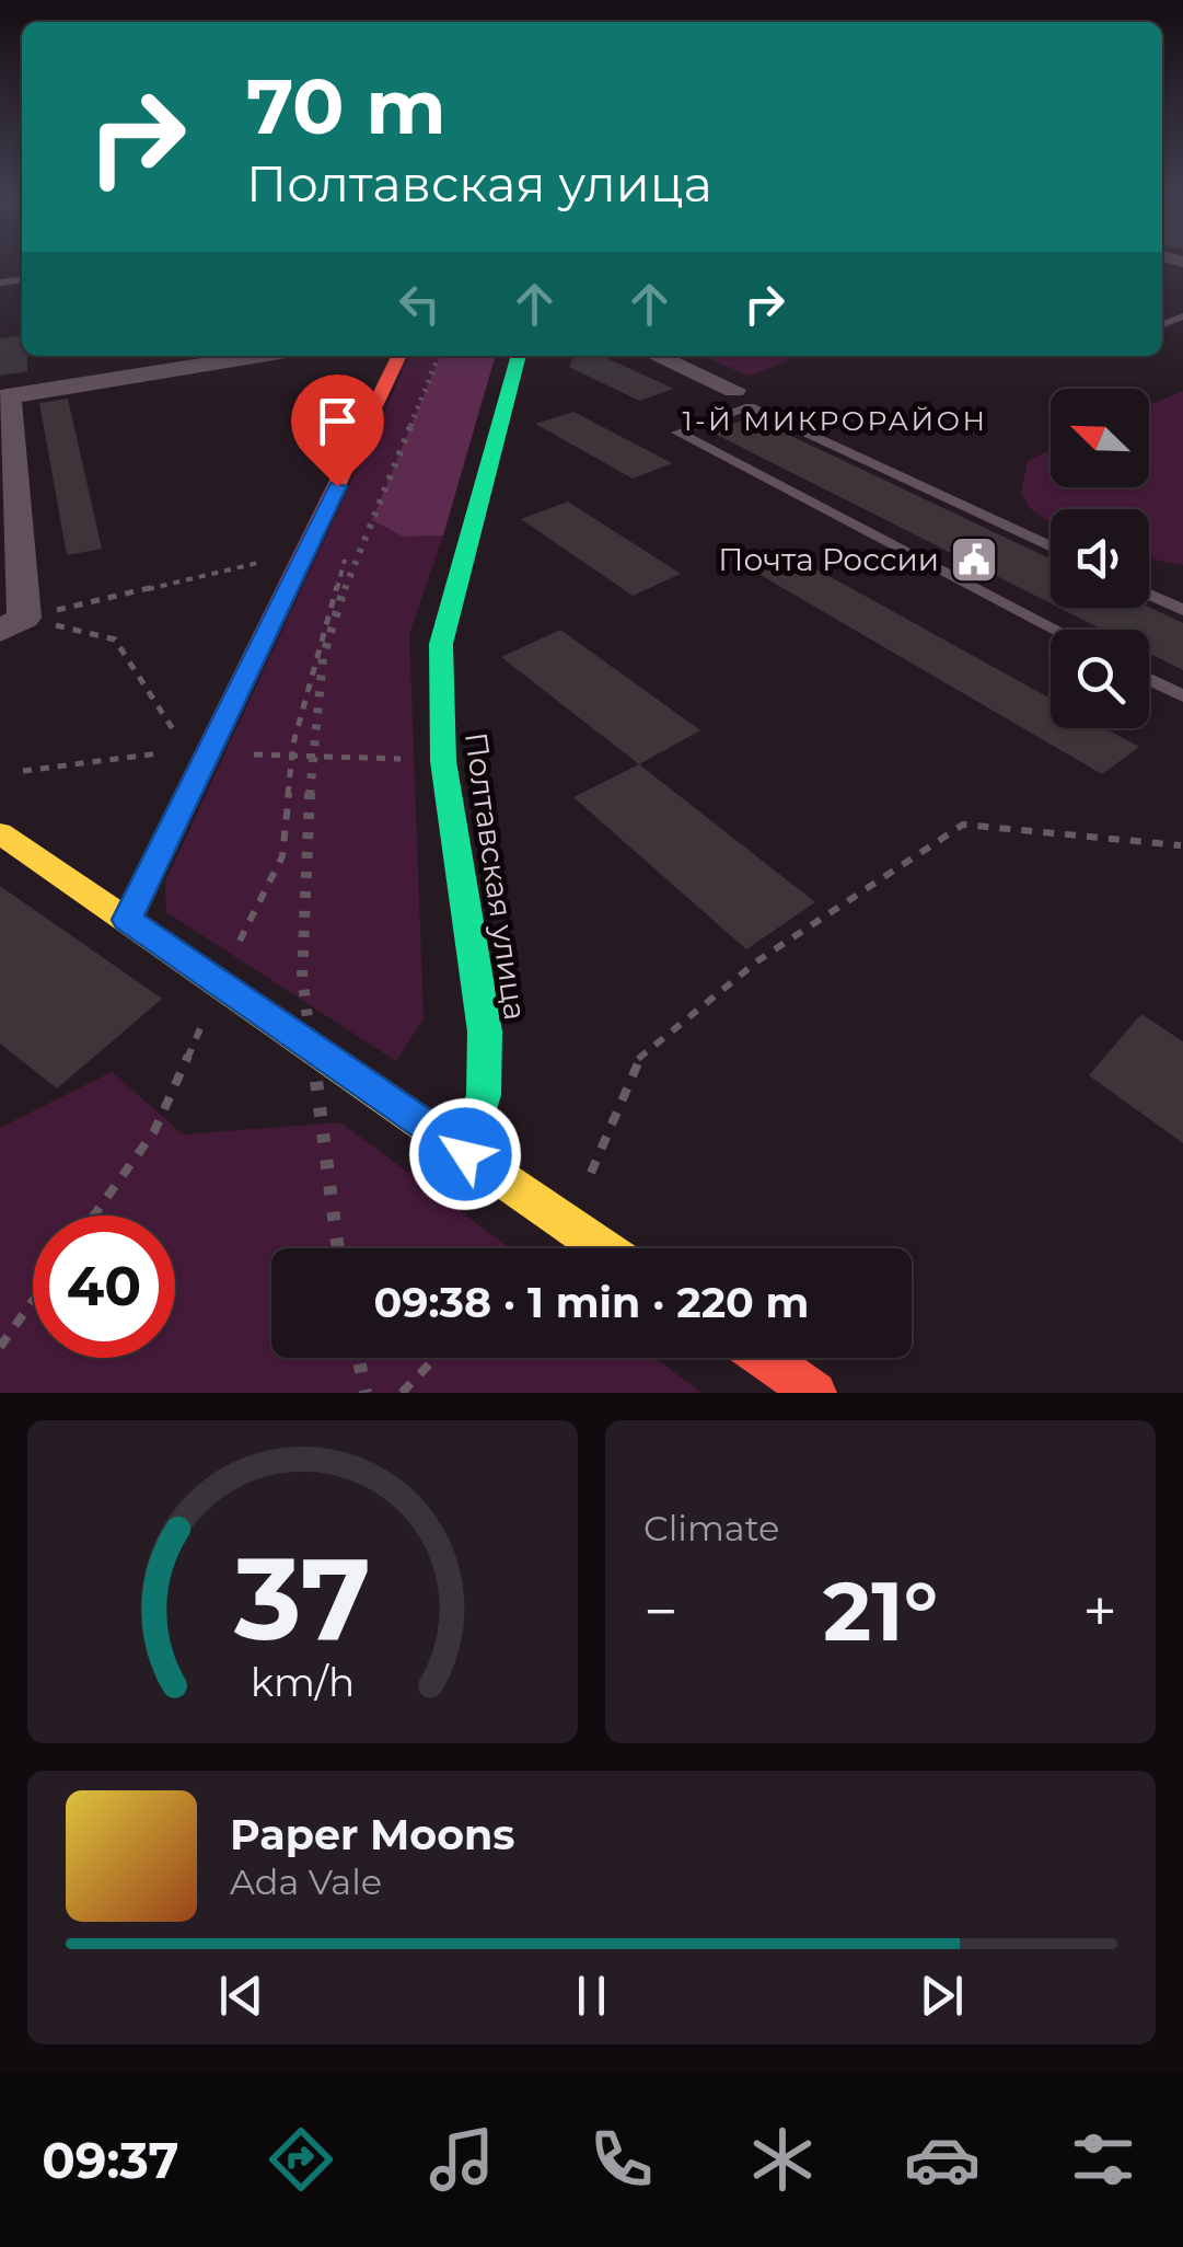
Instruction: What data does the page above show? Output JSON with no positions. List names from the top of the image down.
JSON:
{
  "streets": {
    "street": ["Полтавская улица"]
  },
  "districts": ["1-Й МИКРОРАЙОН"],
  "places": {
    "public building": ["Почта России"]
  },
  "north": "top left",
  "page": {
    "turn": ["70 m", "Полтавская улица"],
    "limit": "40",
    "trip": "09:38 · 1 min · 220 m",
    "tile": "Climate",
    "heat": ["−", "21°", "+"],
    "song": ["Paper Moons", "Ada Vale"],
    "tabs": "09:37",
    "gauge": ["37", "km/h"]
  }
}
